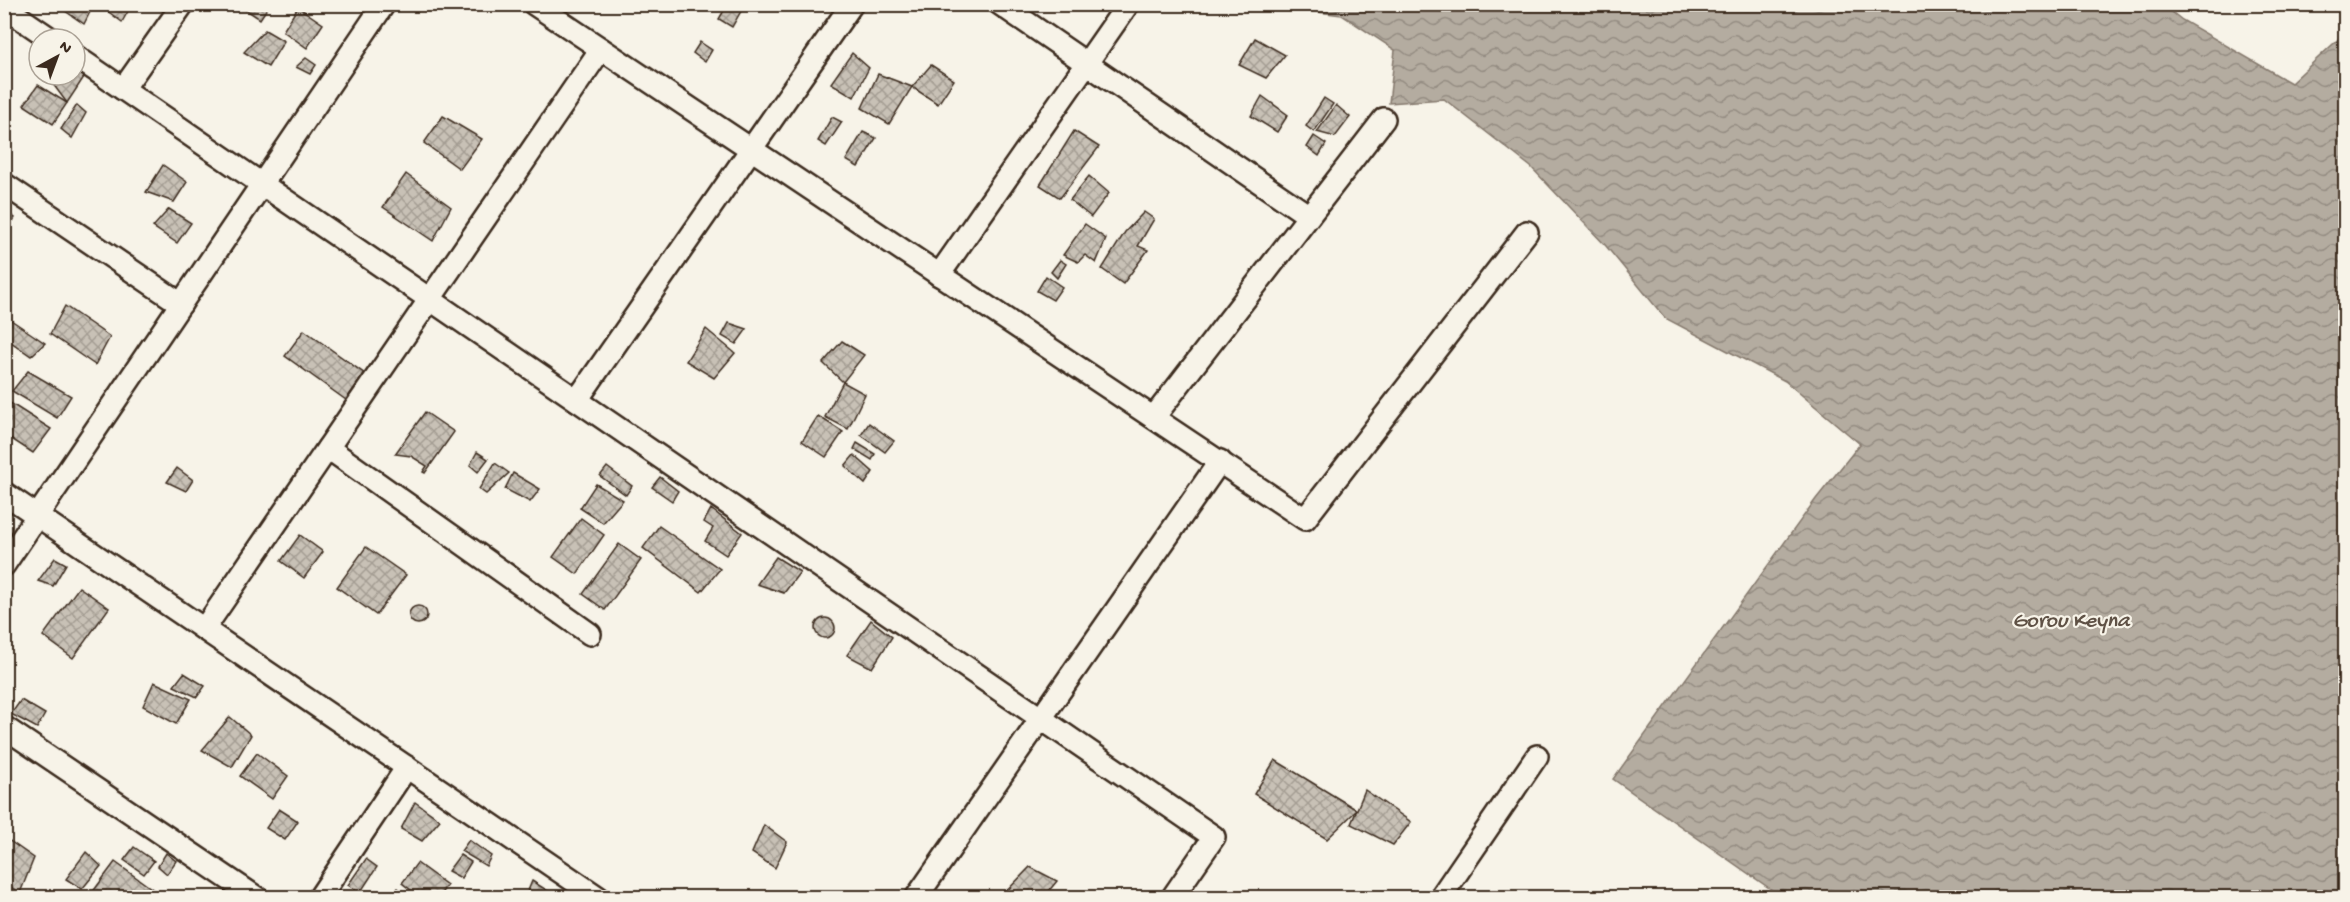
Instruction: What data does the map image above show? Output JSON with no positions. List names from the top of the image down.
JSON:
{
  "water": ["Gorou Keyna"],
  "north": "top right"
}
